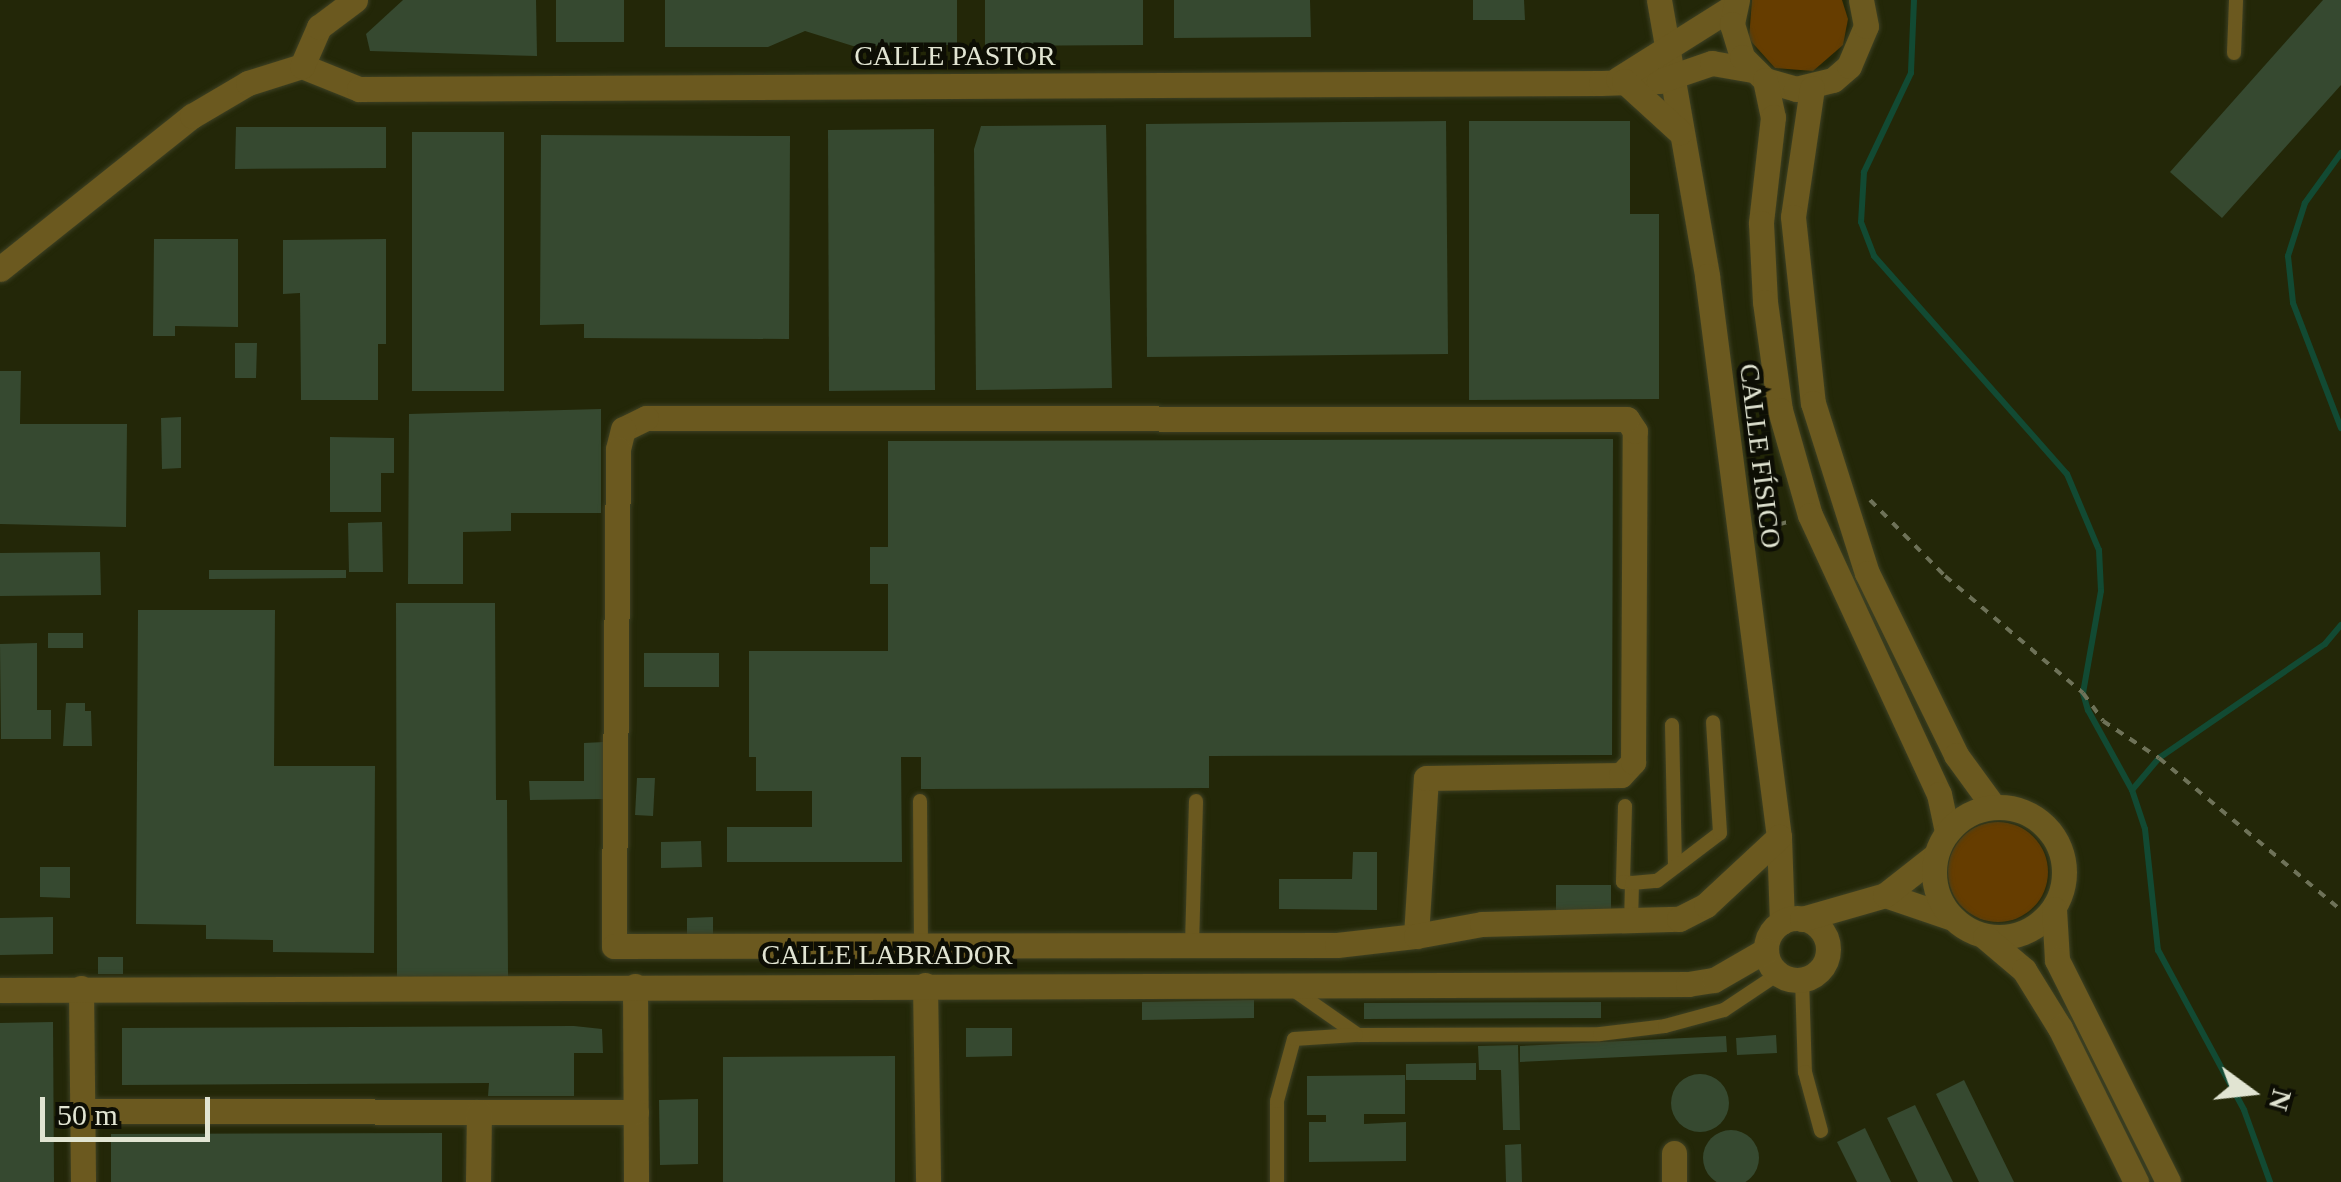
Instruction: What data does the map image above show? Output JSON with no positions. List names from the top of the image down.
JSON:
{
  "streets": {
    "street": ["CALLE PASTOR", "CALLE FÍSICO", "CALLE LABRADOR"]
  },
  "crossings": [
    ["CALLE PASTOR", "CALLE FÍSICO"],
    ["CALLE FÍSICO", "CALLE LABRADOR"]
  ],
  "scale_bar": "50 m",
  "north": "right"
}
